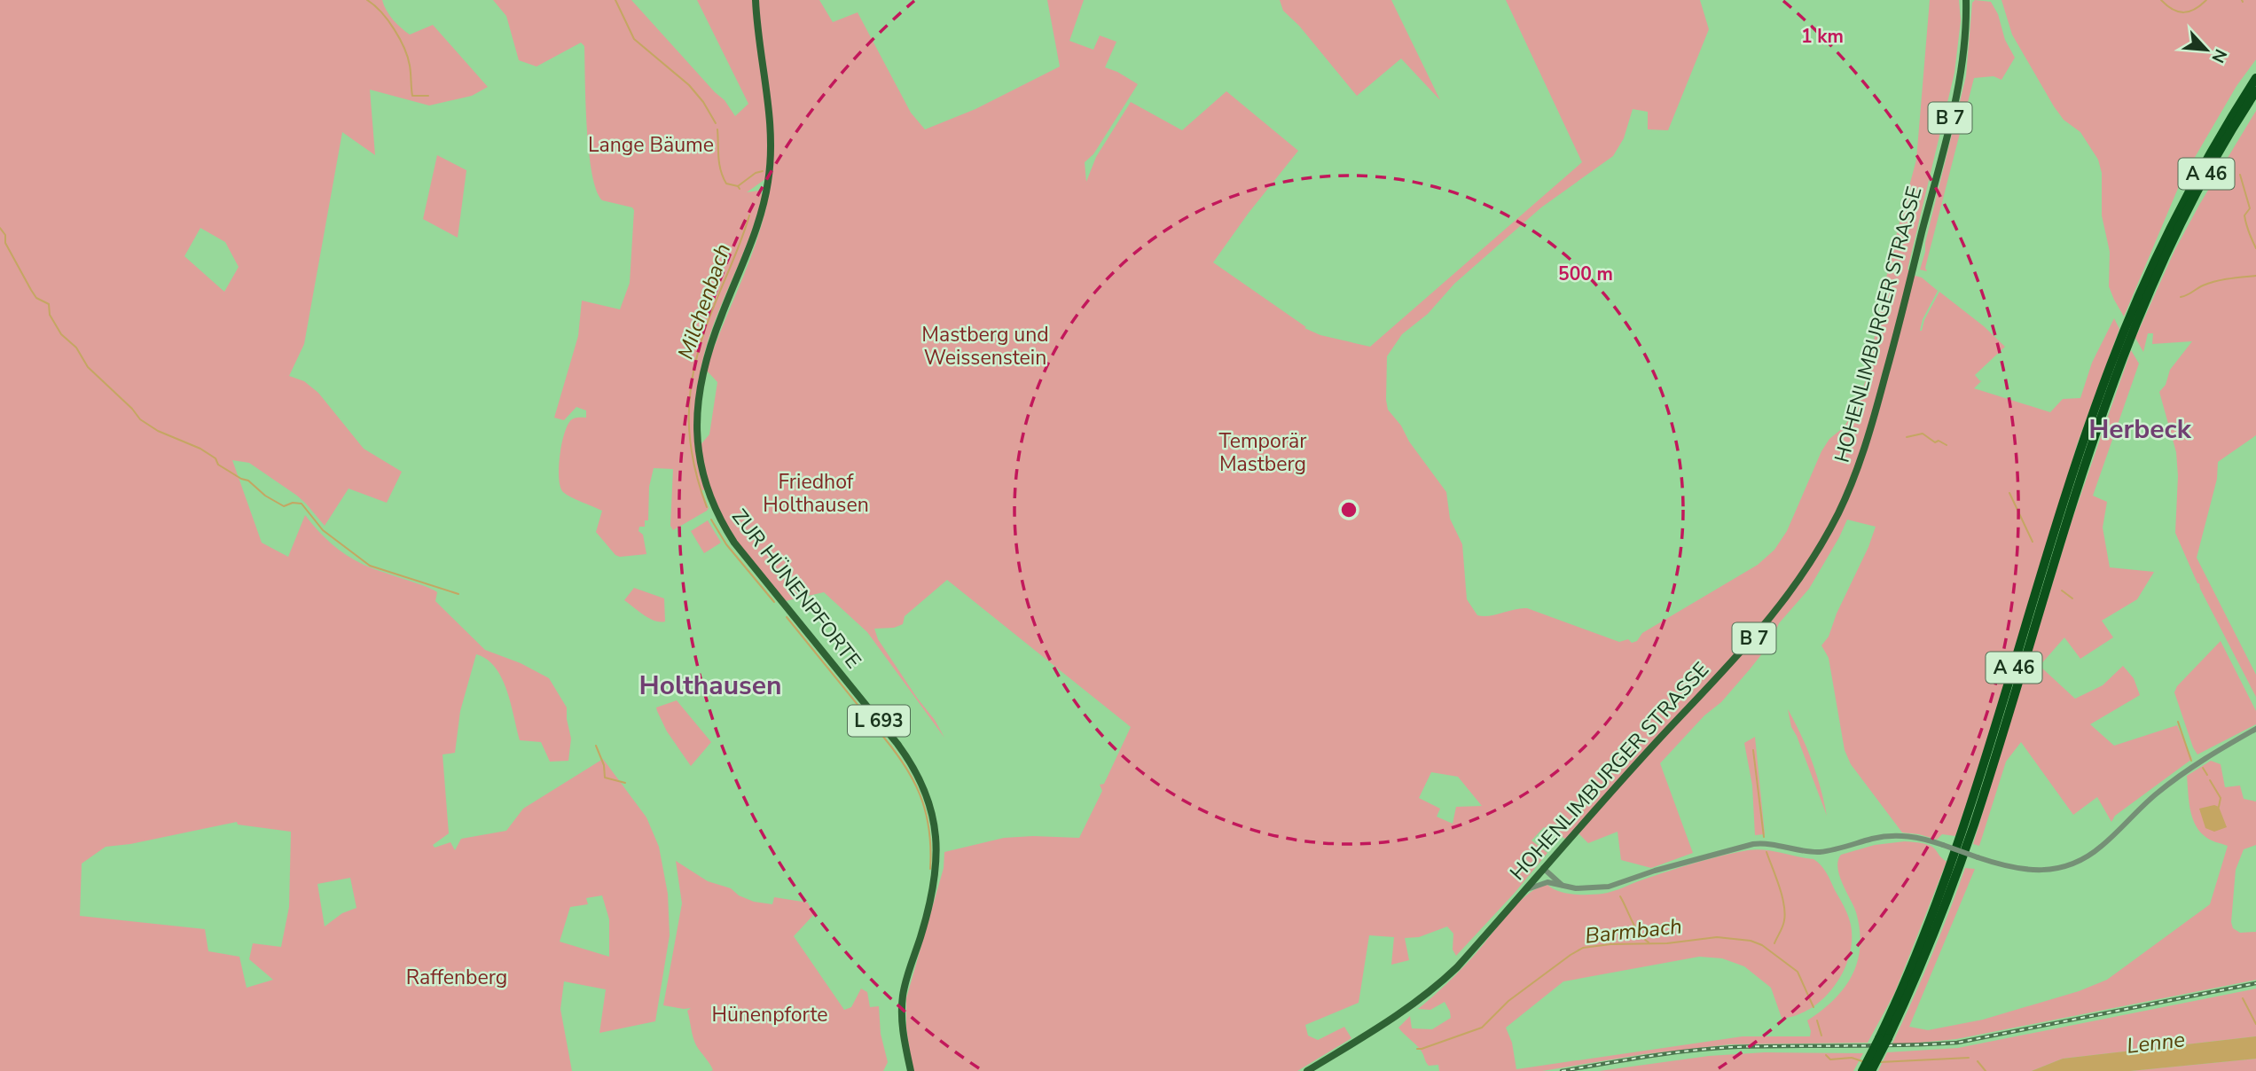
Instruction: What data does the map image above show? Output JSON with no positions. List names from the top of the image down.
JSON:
{
  "streets": {
    "highway": ["A 46"],
    "main road": [
      "B 7",
      "HOHENLIMBURGER STRASSE",
      "ZUR HÜNENPFORTE",
      "L 693"
    ]
  },
  "districts": ["Herbeck", "Holthausen"],
  "water": ["Milchenbach", "Barmbach", "Lenne"],
  "parks": [
    "Lange Bäume",
    "Mastberg und Weissenstein",
    "Temporär Mastberg",
    "Friedhof Holthausen",
    "Raffenberg",
    "Hünenpforte"
  ],
  "north": "bottom right",
  "rings": ["1 km", "500 m"]
}
